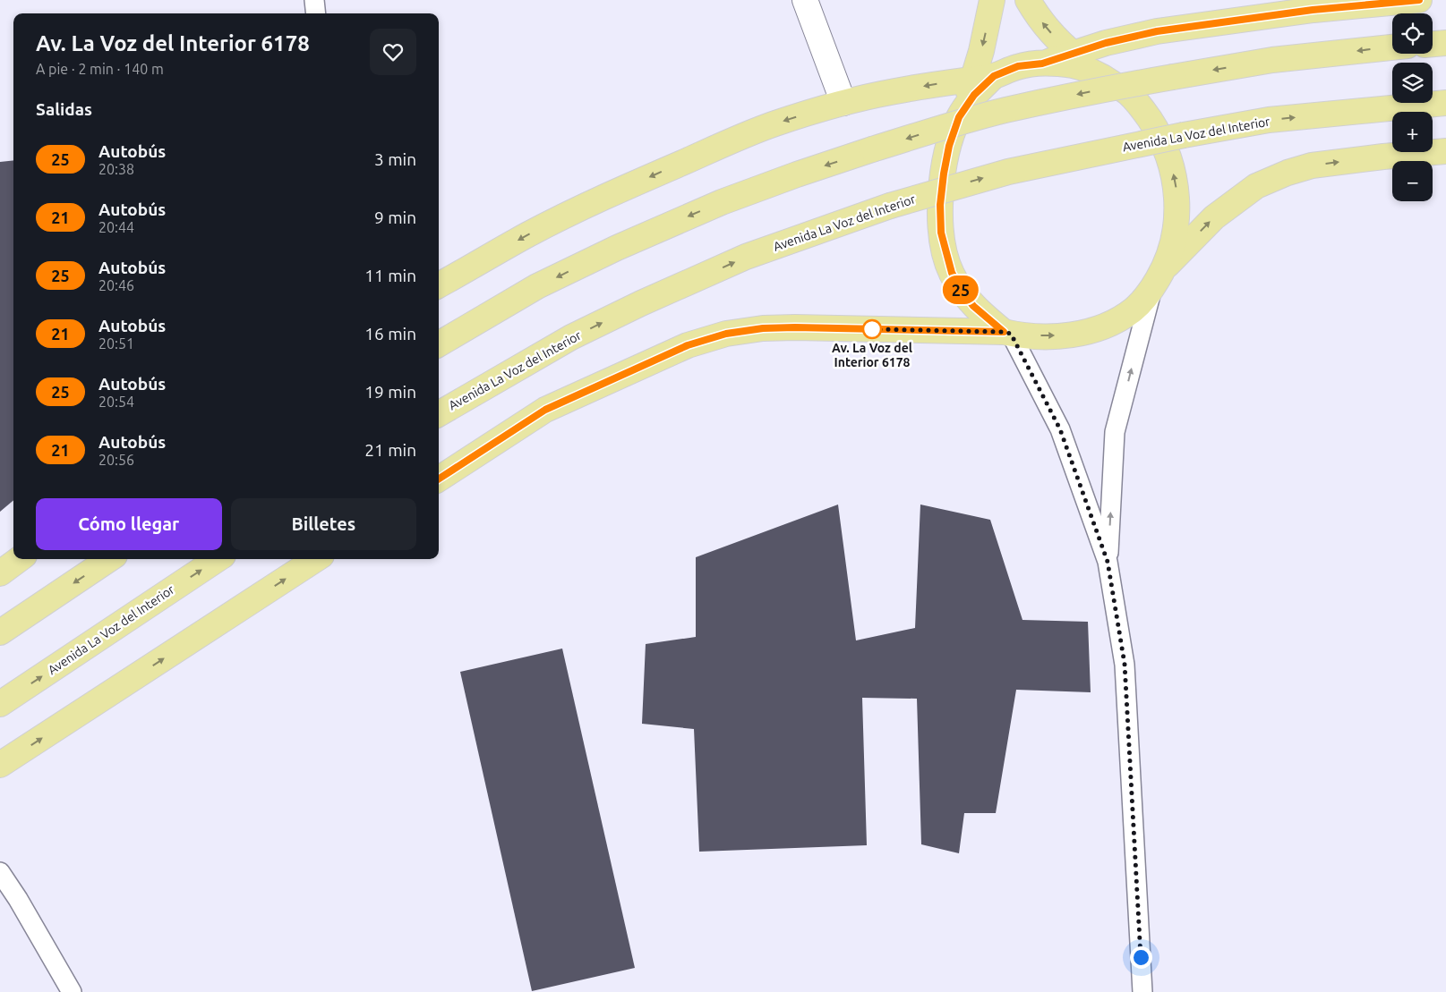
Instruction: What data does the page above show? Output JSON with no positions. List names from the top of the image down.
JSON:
{
  "streets": {
    "main road": ["Avenida La Voz del Interior"]
  },
  "places": ["Av. La Voz del Interior 6178"],
  "lines": ["bus line 25"],
  "page": {
    "on_map": "25",
    "map_buttons": ["+", "−"],
    "heading": [
      ["Av. La Voz del Interior 6178", "A pie · 2 min · 140 m"],
      "Salidas"
    ],
    "list": [
      {
        "mark": "25",
        "name": "Autobús",
        "note": "20:38",
        "value": "3 min"
      },
      {
        "mark": "21",
        "name": "Autobús",
        "note": "20:44",
        "value": "9 min"
      },
      {
        "mark": "25",
        "name": "Autobús",
        "note": "20:46",
        "value": "11 min"
      },
      {
        "mark": "21",
        "name": "Autobús",
        "note": "20:51",
        "value": "16 min"
      },
      {
        "mark": "25",
        "name": "Autobús",
        "note": "20:54",
        "value": "19 min"
      },
      {
        "mark": "21",
        "name": "Autobús",
        "note": "20:56",
        "value": "21 min"
      }
    ],
    "buttons": ["Cómo llegar", "Billetes"]
  }
}
